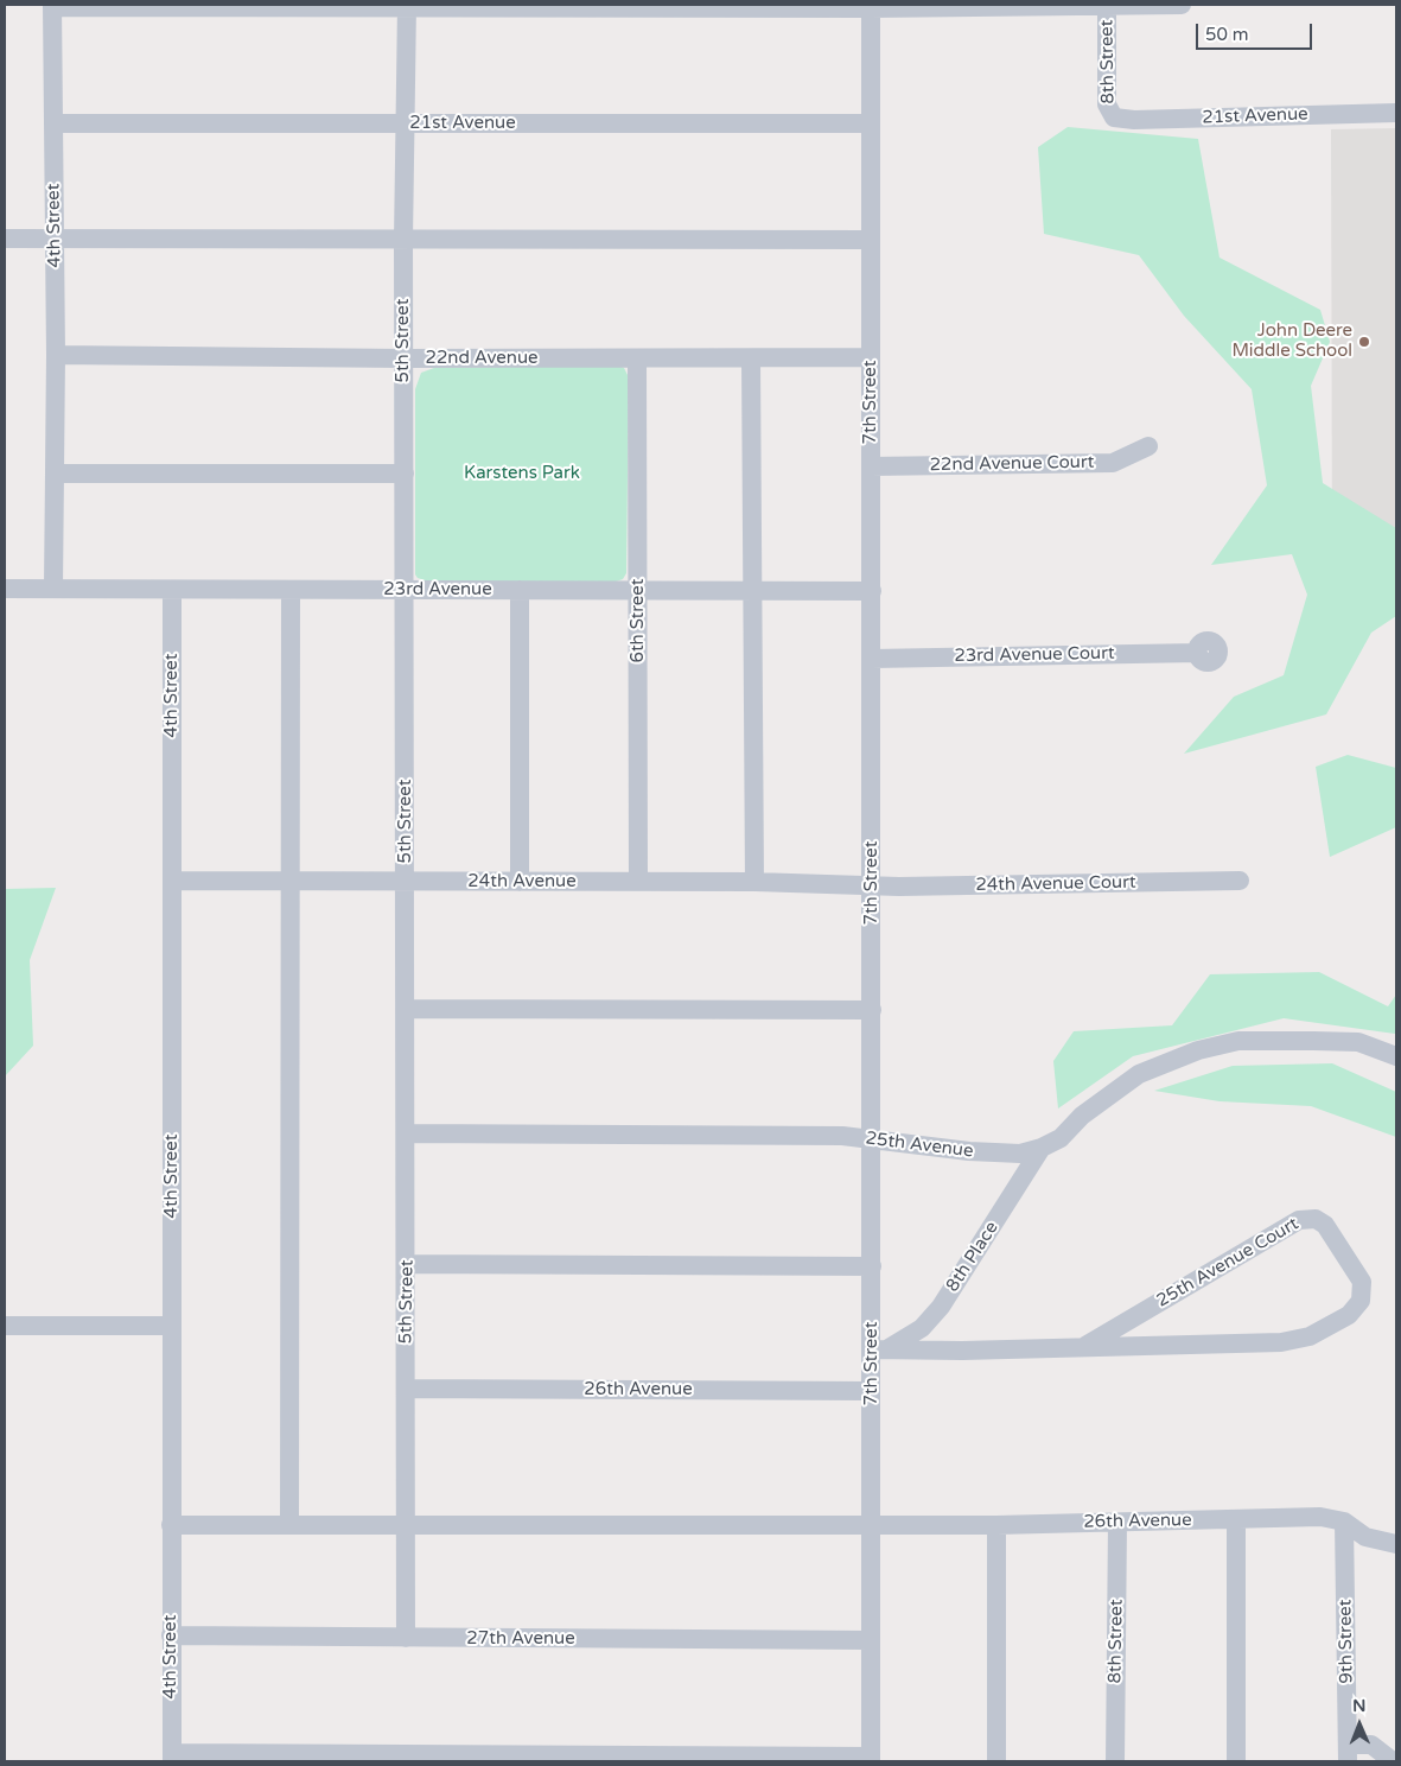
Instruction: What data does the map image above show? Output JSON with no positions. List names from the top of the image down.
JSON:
{
  "streets": {
    "street": [
      "8th Street",
      "21st Avenue",
      "4th Street",
      "5th Street",
      "22nd Avenue",
      "7th Street",
      "22nd Avenue Court",
      "23rd Avenue",
      "6th Street",
      "23rd Avenue Court",
      "24th Avenue",
      "24th Avenue Court",
      "25th Avenue",
      "8th Place",
      "25th Avenue Court",
      "26th Avenue",
      "27th Avenue",
      "9th Street"
    ]
  },
  "crossings": [
    ["8th Street", "21st Avenue"],
    ["8th Street", "26th Avenue"],
    ["21st Avenue", "4th Street"],
    ["21st Avenue", "5th Street"],
    ["21st Avenue", "7th Street"],
    ["4th Street", "22nd Avenue"],
    ["4th Street", "23rd Avenue"],
    ["4th Street", "24th Avenue"],
    ["4th Street", "26th Avenue"],
    ["4th Street", "27th Avenue"],
    ["5th Street", "22nd Avenue"],
    ["5th Street", "23rd Avenue"],
    ["5th Street", "24th Avenue"],
    ["5th Street", "25th Avenue"],
    ["5th Street", "26th Avenue"],
    ["5th Street", "27th Avenue"],
    ["22nd Avenue", "7th Street"],
    ["22nd Avenue", "6th Street"],
    ["7th Street", "22nd Avenue Court"],
    ["7th Street", "23rd Avenue"],
    ["7th Street", "23rd Avenue Court"],
    ["7th Street", "24th Avenue"],
    ["7th Street", "24th Avenue Court"],
    ["7th Street", "25th Avenue"],
    ["7th Street", "8th Place"],
    ["7th Street", "25th Avenue Court"],
    ["7th Street", "26th Avenue"],
    ["7th Street", "27th Avenue"],
    ["23rd Avenue", "6th Street"],
    ["6th Street", "24th Avenue"],
    ["24th Avenue", "24th Avenue Court"],
    ["25th Avenue", "8th Place"],
    ["8th Place", "25th Avenue Court"],
    ["26th Avenue", "9th Street"]
  ],
  "parks": ["Karstens Park"],
  "places": ["John Deere Middle School"],
  "scale_bar": "50 m",
  "north": "top"
}
